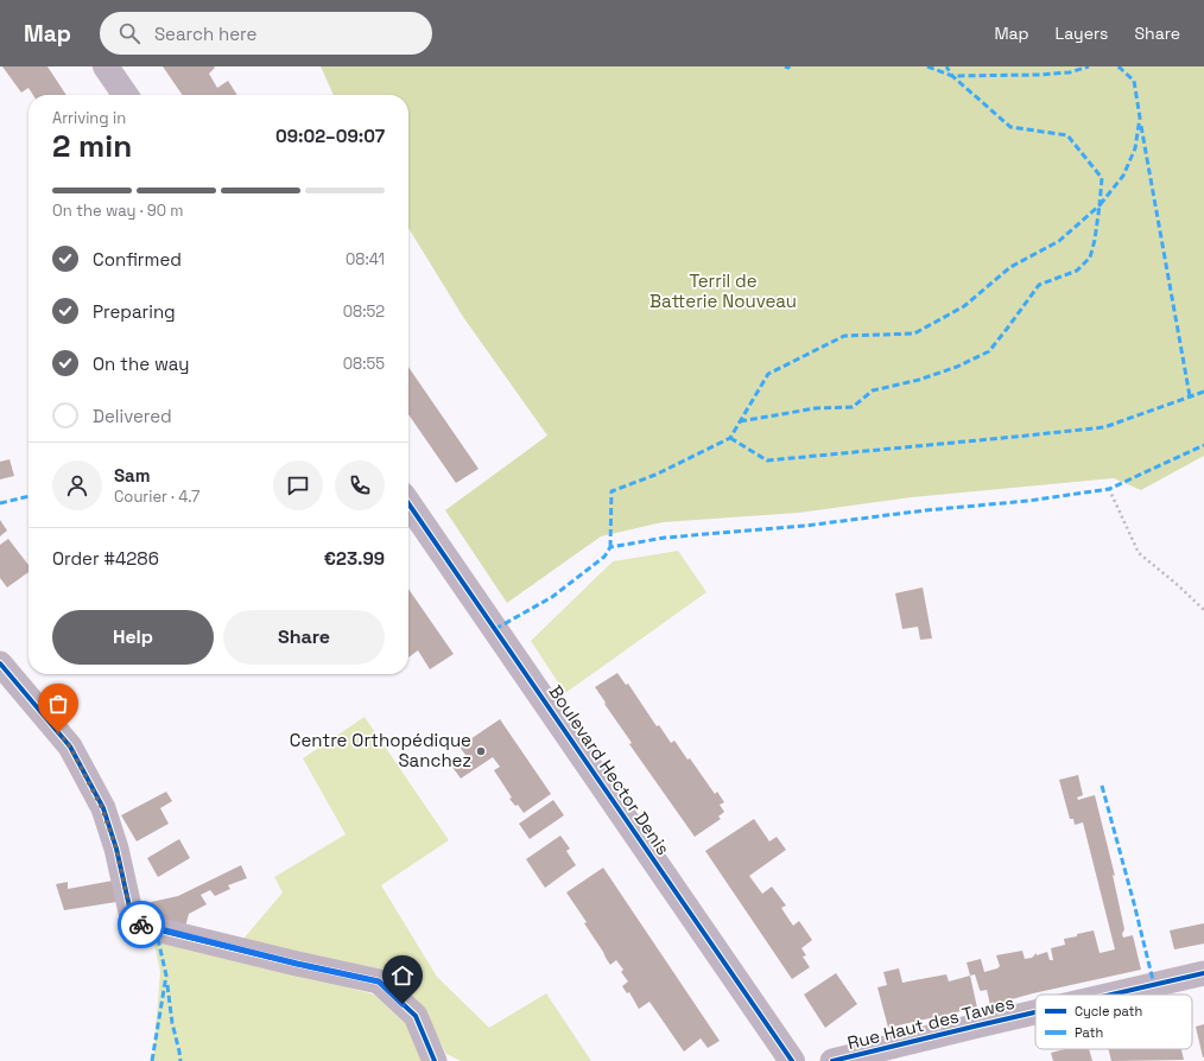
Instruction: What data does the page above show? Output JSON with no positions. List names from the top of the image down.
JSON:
{
  "streets": {
    "street": ["Boulevard Hector Denis", "Rue Haut des Tawes"]
  },
  "parks": ["Terril de Batterie Nouveau"],
  "places": ["Centre Orthopédique Sanchez"],
  "legend": ["Cycle path", "Path"],
  "page": {
    "header": "Map",
    "search": "Search here",
    "nav": ["Map", "Layers", "Share"],
    "heading": ["2 min", "Arriving in", "09:02–09:07"],
    "panel": [
      "Sam",
      "Courier · 4.7",
      "Order #4286",
      "€23.99"
    ],
    "bar": "On the way · 90 m",
    "list": [
      ["Confirmed", "08:41"],
      ["Preparing", "08:52"],
      ["On the way", "08:55"],
      "Delivered"
    ],
    "buttons": ["Help", "Share"]
  }
}
